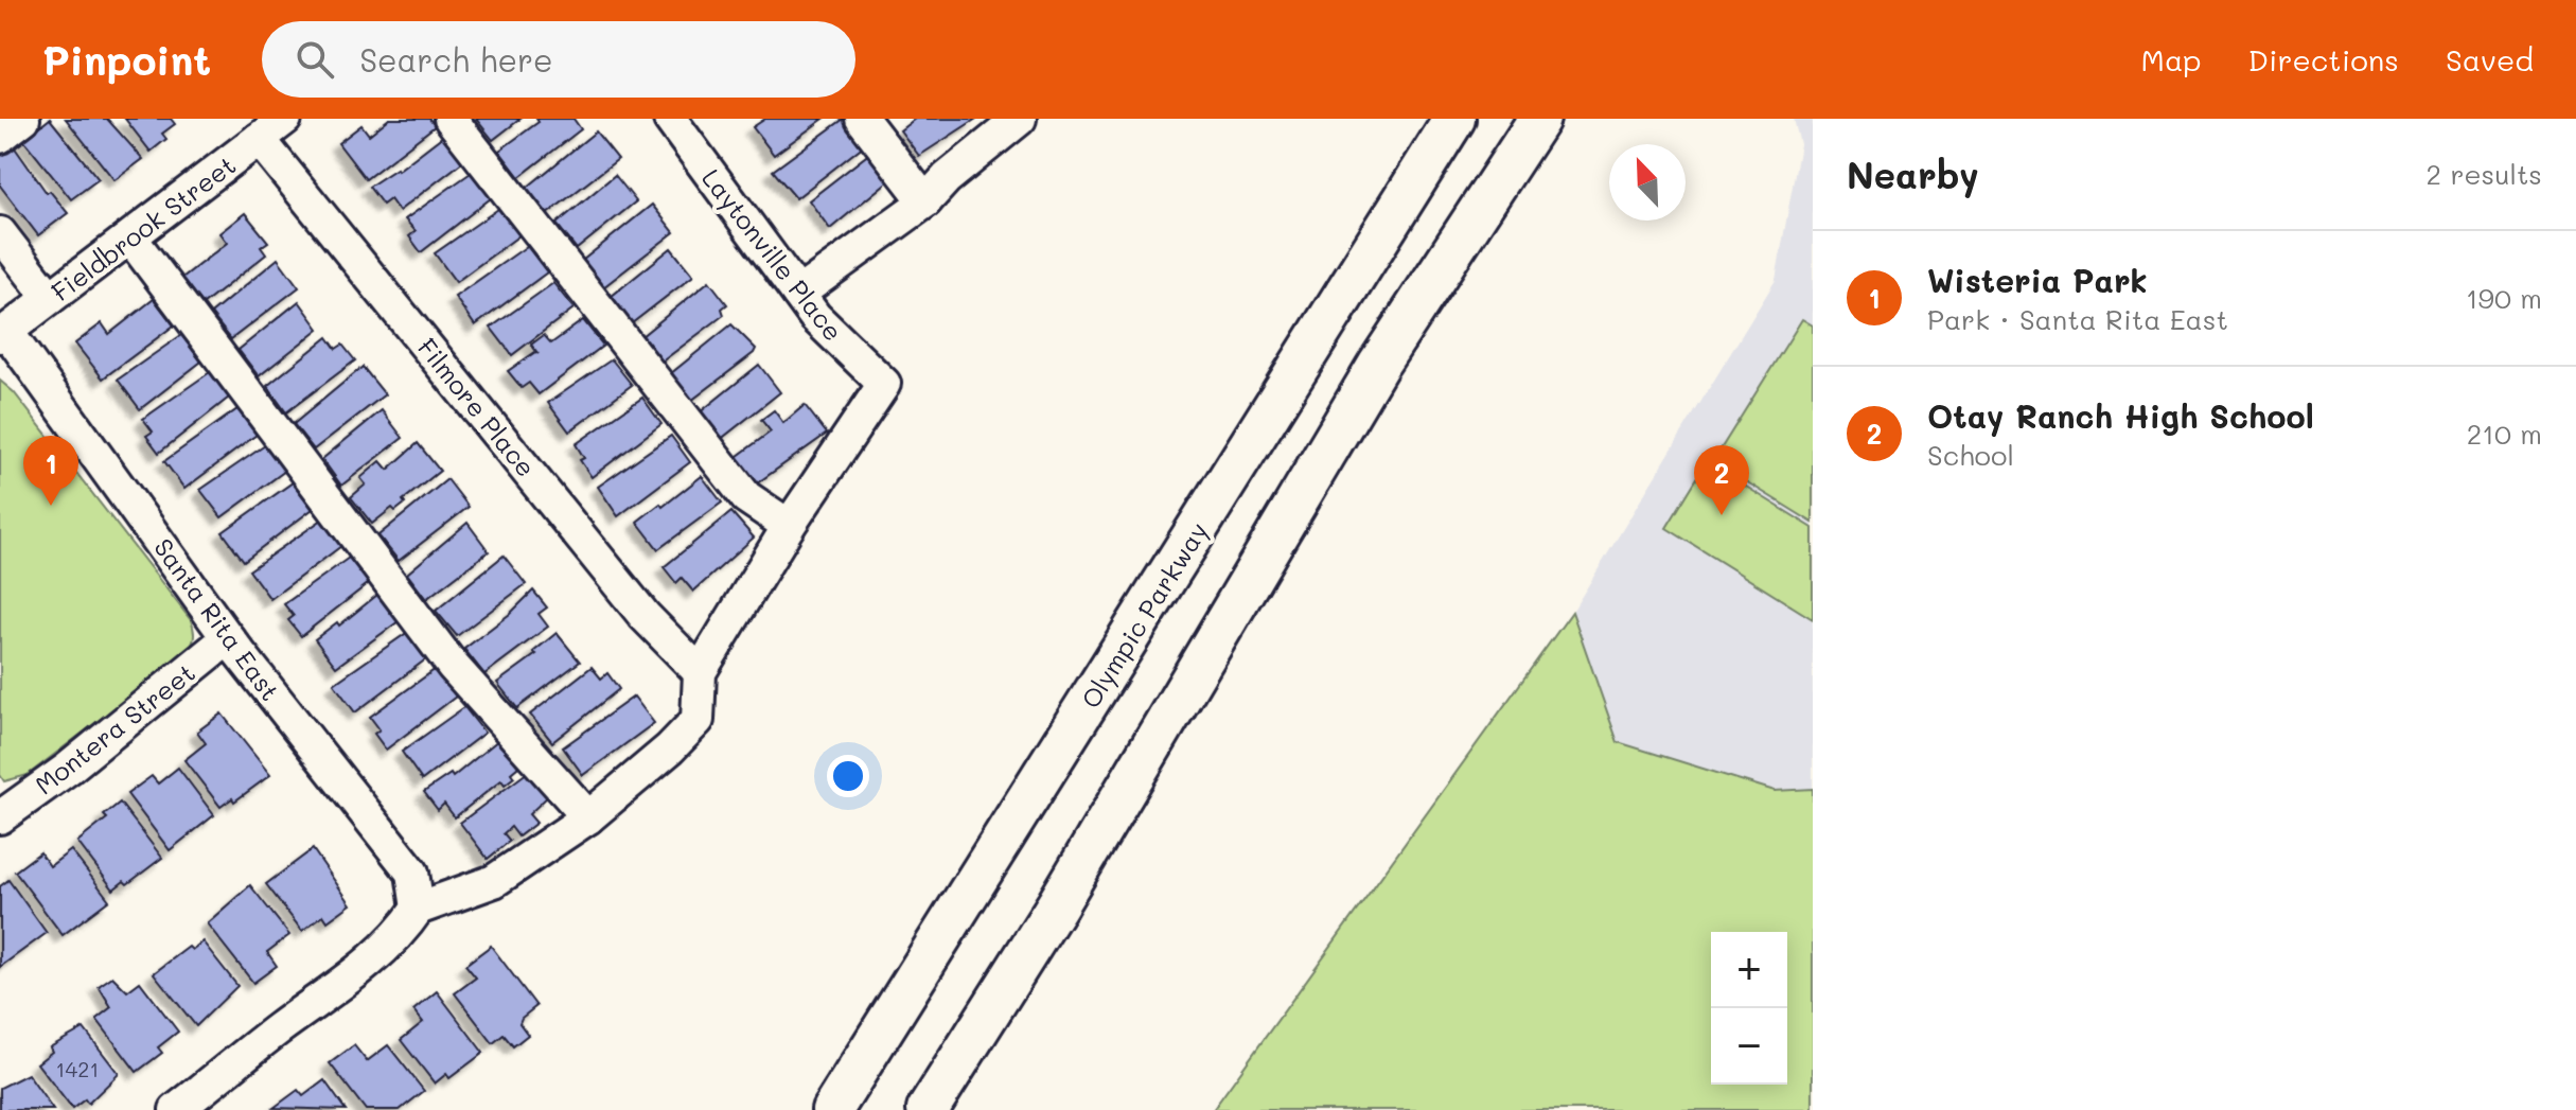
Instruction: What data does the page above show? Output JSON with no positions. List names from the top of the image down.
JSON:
{
  "streets": {
    "main road": ["Olympic Parkway"],
    "street": [
      "Fieldbrook Street",
      "Laytonville Place",
      "Filmore Place",
      "Santa Rita East",
      "Montera Street"
    ]
  },
  "crossings": [
    ["Fieldbrook Street", "Filmore Place"],
    ["Fieldbrook Street", "Santa Rita East"],
    ["Santa Rita East", "Montera Street"]
  ],
  "house_numbers": ["1421"],
  "north": "top left",
  "page": {
    "header": "Pinpoint",
    "search": "Search here",
    "nav": ["Map", "Directions", "Saved"],
    "heading": ["Nearby", "2 results"],
    "list": [
      {
        "mark": "1",
        "name": "Wisteria Park",
        "note": "Park · Santa Rita East",
        "value": "190 m"
      },
      {
        "mark": "2",
        "name": "Otay Ranch High School",
        "note": "School",
        "value": "210 m"
      }
    ],
    "pins": ["1", "2"],
    "map_buttons": ["+", "−"]
  }
}
